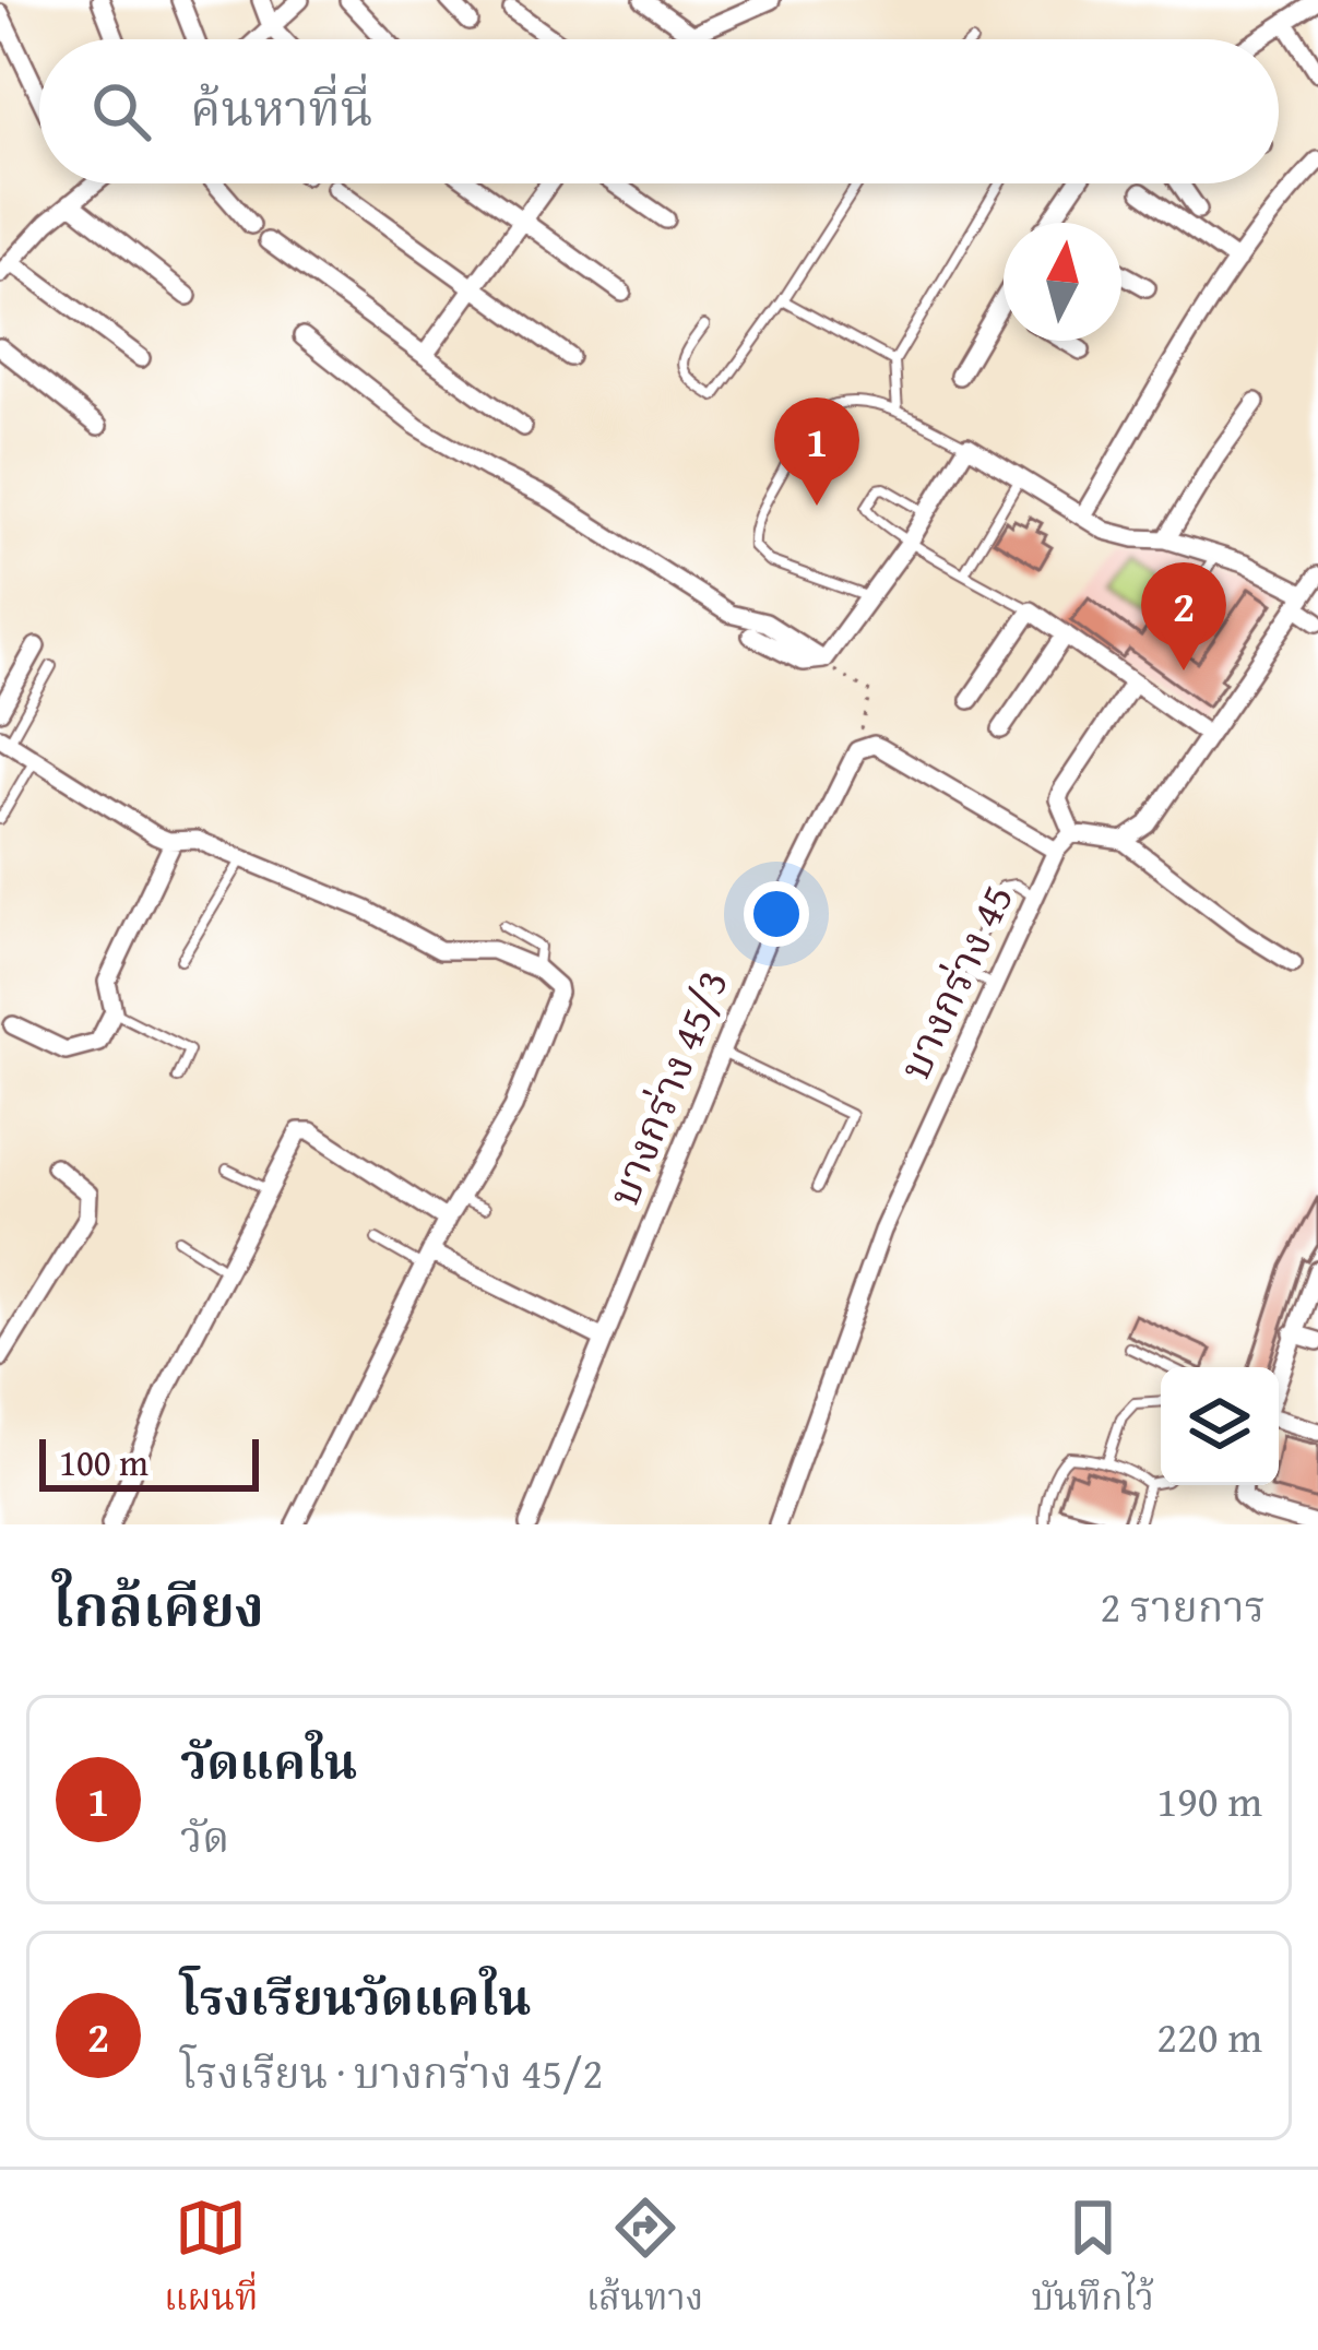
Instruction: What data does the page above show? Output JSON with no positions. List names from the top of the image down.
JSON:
{
  "streets": {
    "street": ["บางกร่าง 45", "บางกร่าง 45/3"]
  },
  "scale_bar": "100 m",
  "north": "top",
  "page": {
    "search": "ค้นหาที่นี่",
    "pins": ["1", "2"],
    "scale": "100 m",
    "heading": ["ใกล้เคียง", "2 รายการ"],
    "list": [
      {
        "mark": "1",
        "name": "วัดแคใน",
        "note": "วัด",
        "value": "190 m"
      },
      {
        "mark": "2",
        "name": "โรงเรียนวัดแคใน",
        "note": "โรงเรียน · บางกร่าง 45/2",
        "value": "220 m"
      }
    ],
    "nav": ["แผนที่", "เส้นทาง", "บันทึกไว้"]
  }
}
